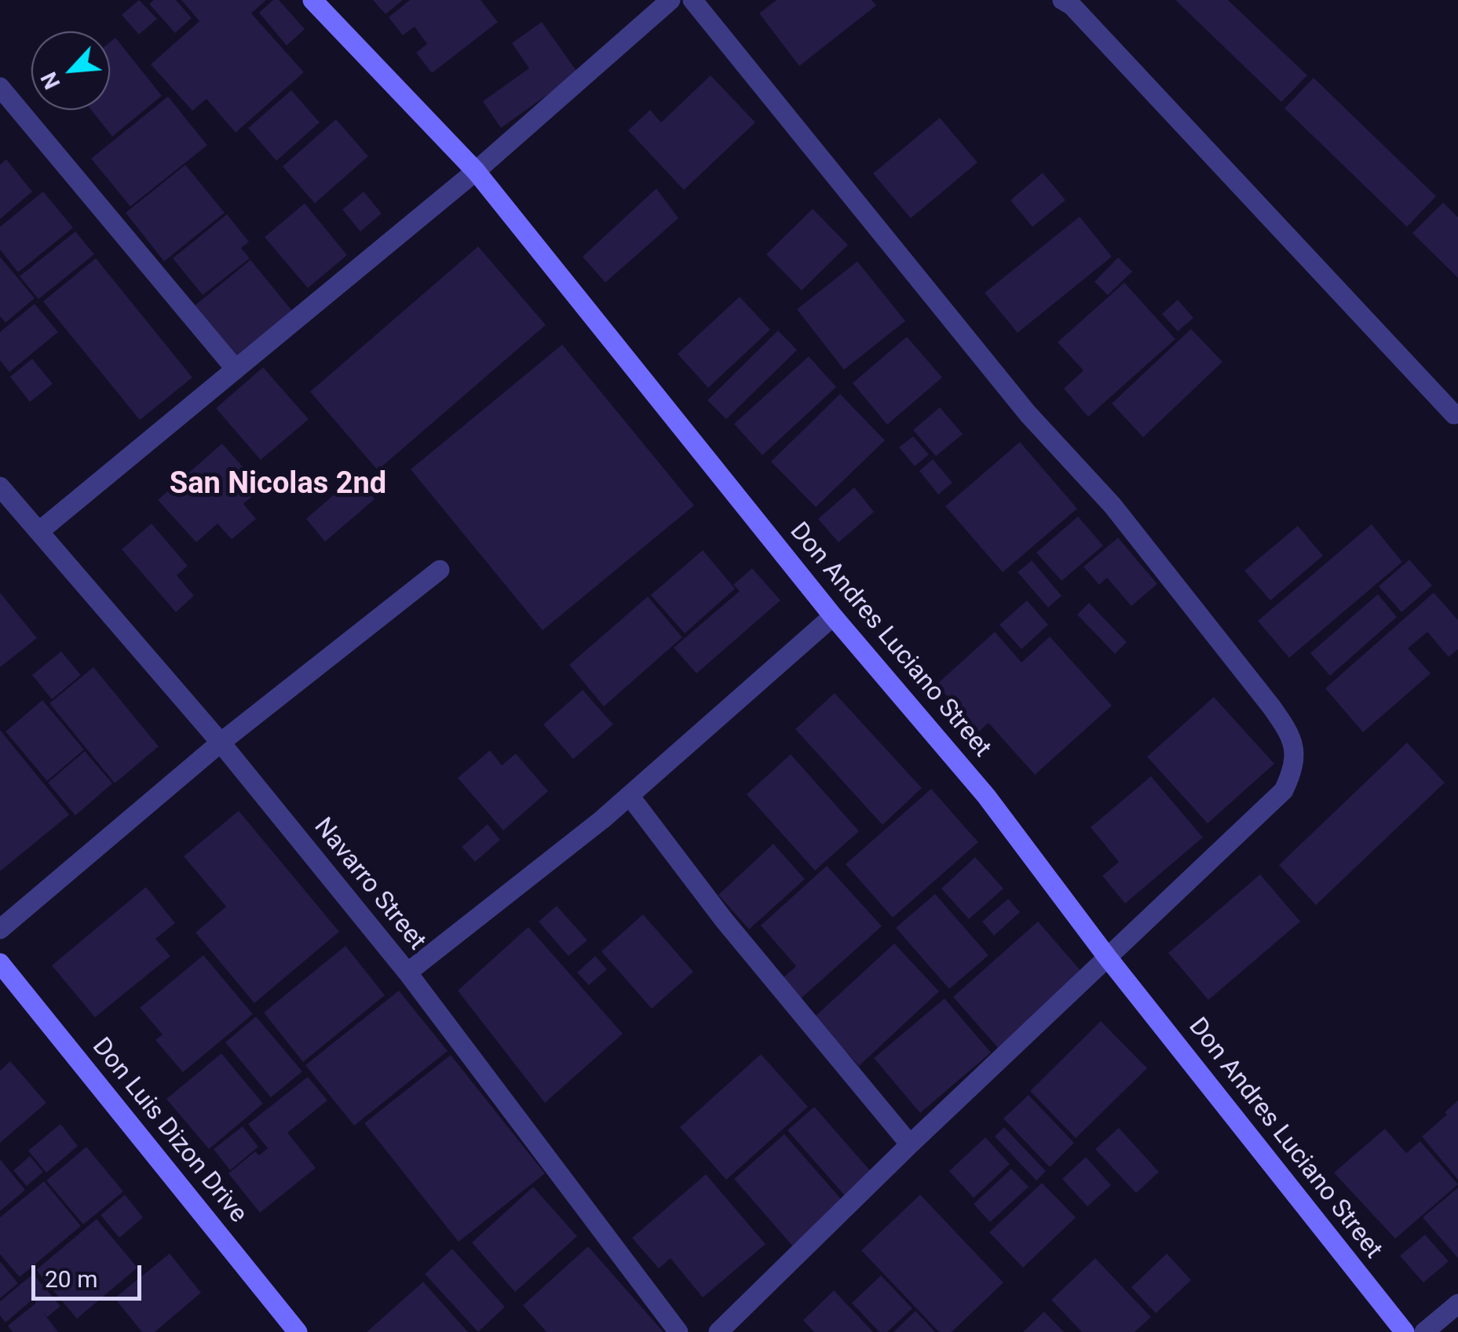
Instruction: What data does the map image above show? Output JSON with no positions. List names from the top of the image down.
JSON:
{
  "streets": {
    "street": ["Don Andres Luciano Street", "Navarro Street", "Don Luis Dizon Drive"]
  },
  "districts": ["San Nicolas 2nd"],
  "scale_bar": "20 m",
  "north": "bottom left"
}
